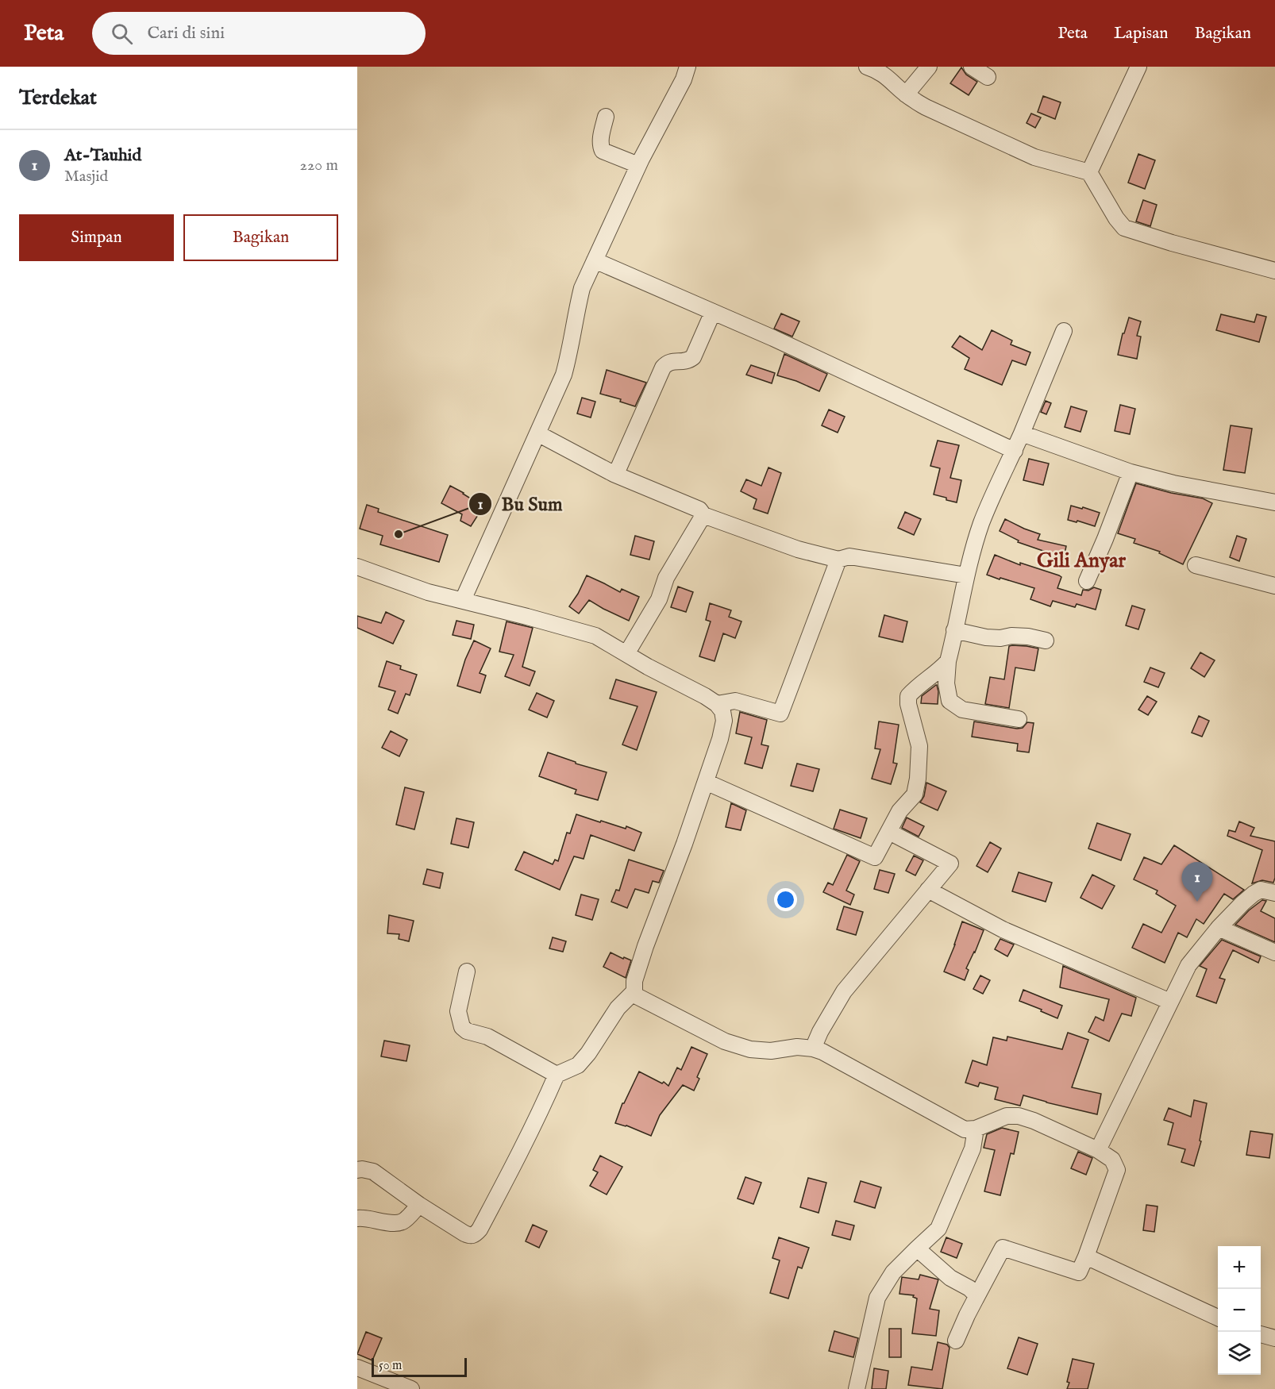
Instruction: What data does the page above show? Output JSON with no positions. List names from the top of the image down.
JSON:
{
  "districts": ["Gili Anyar"],
  "places": ["Bu Sum"],
  "scale_bar": "50 m",
  "page": {
    "header": "Peta",
    "search": "Cari di sini",
    "nav": ["Peta", "Lapisan", "Bagikan"],
    "heading": "Terdekat",
    "list": [
      {
        "mark": "1",
        "name": "At-Tauhid",
        "note": "Masjid",
        "value": "220 m"
      }
    ],
    "buttons": ["Simpan", "Bagikan"],
    "pins": "1",
    "map_buttons": ["+", "−"],
    "scale": "50 m"
  }
}
